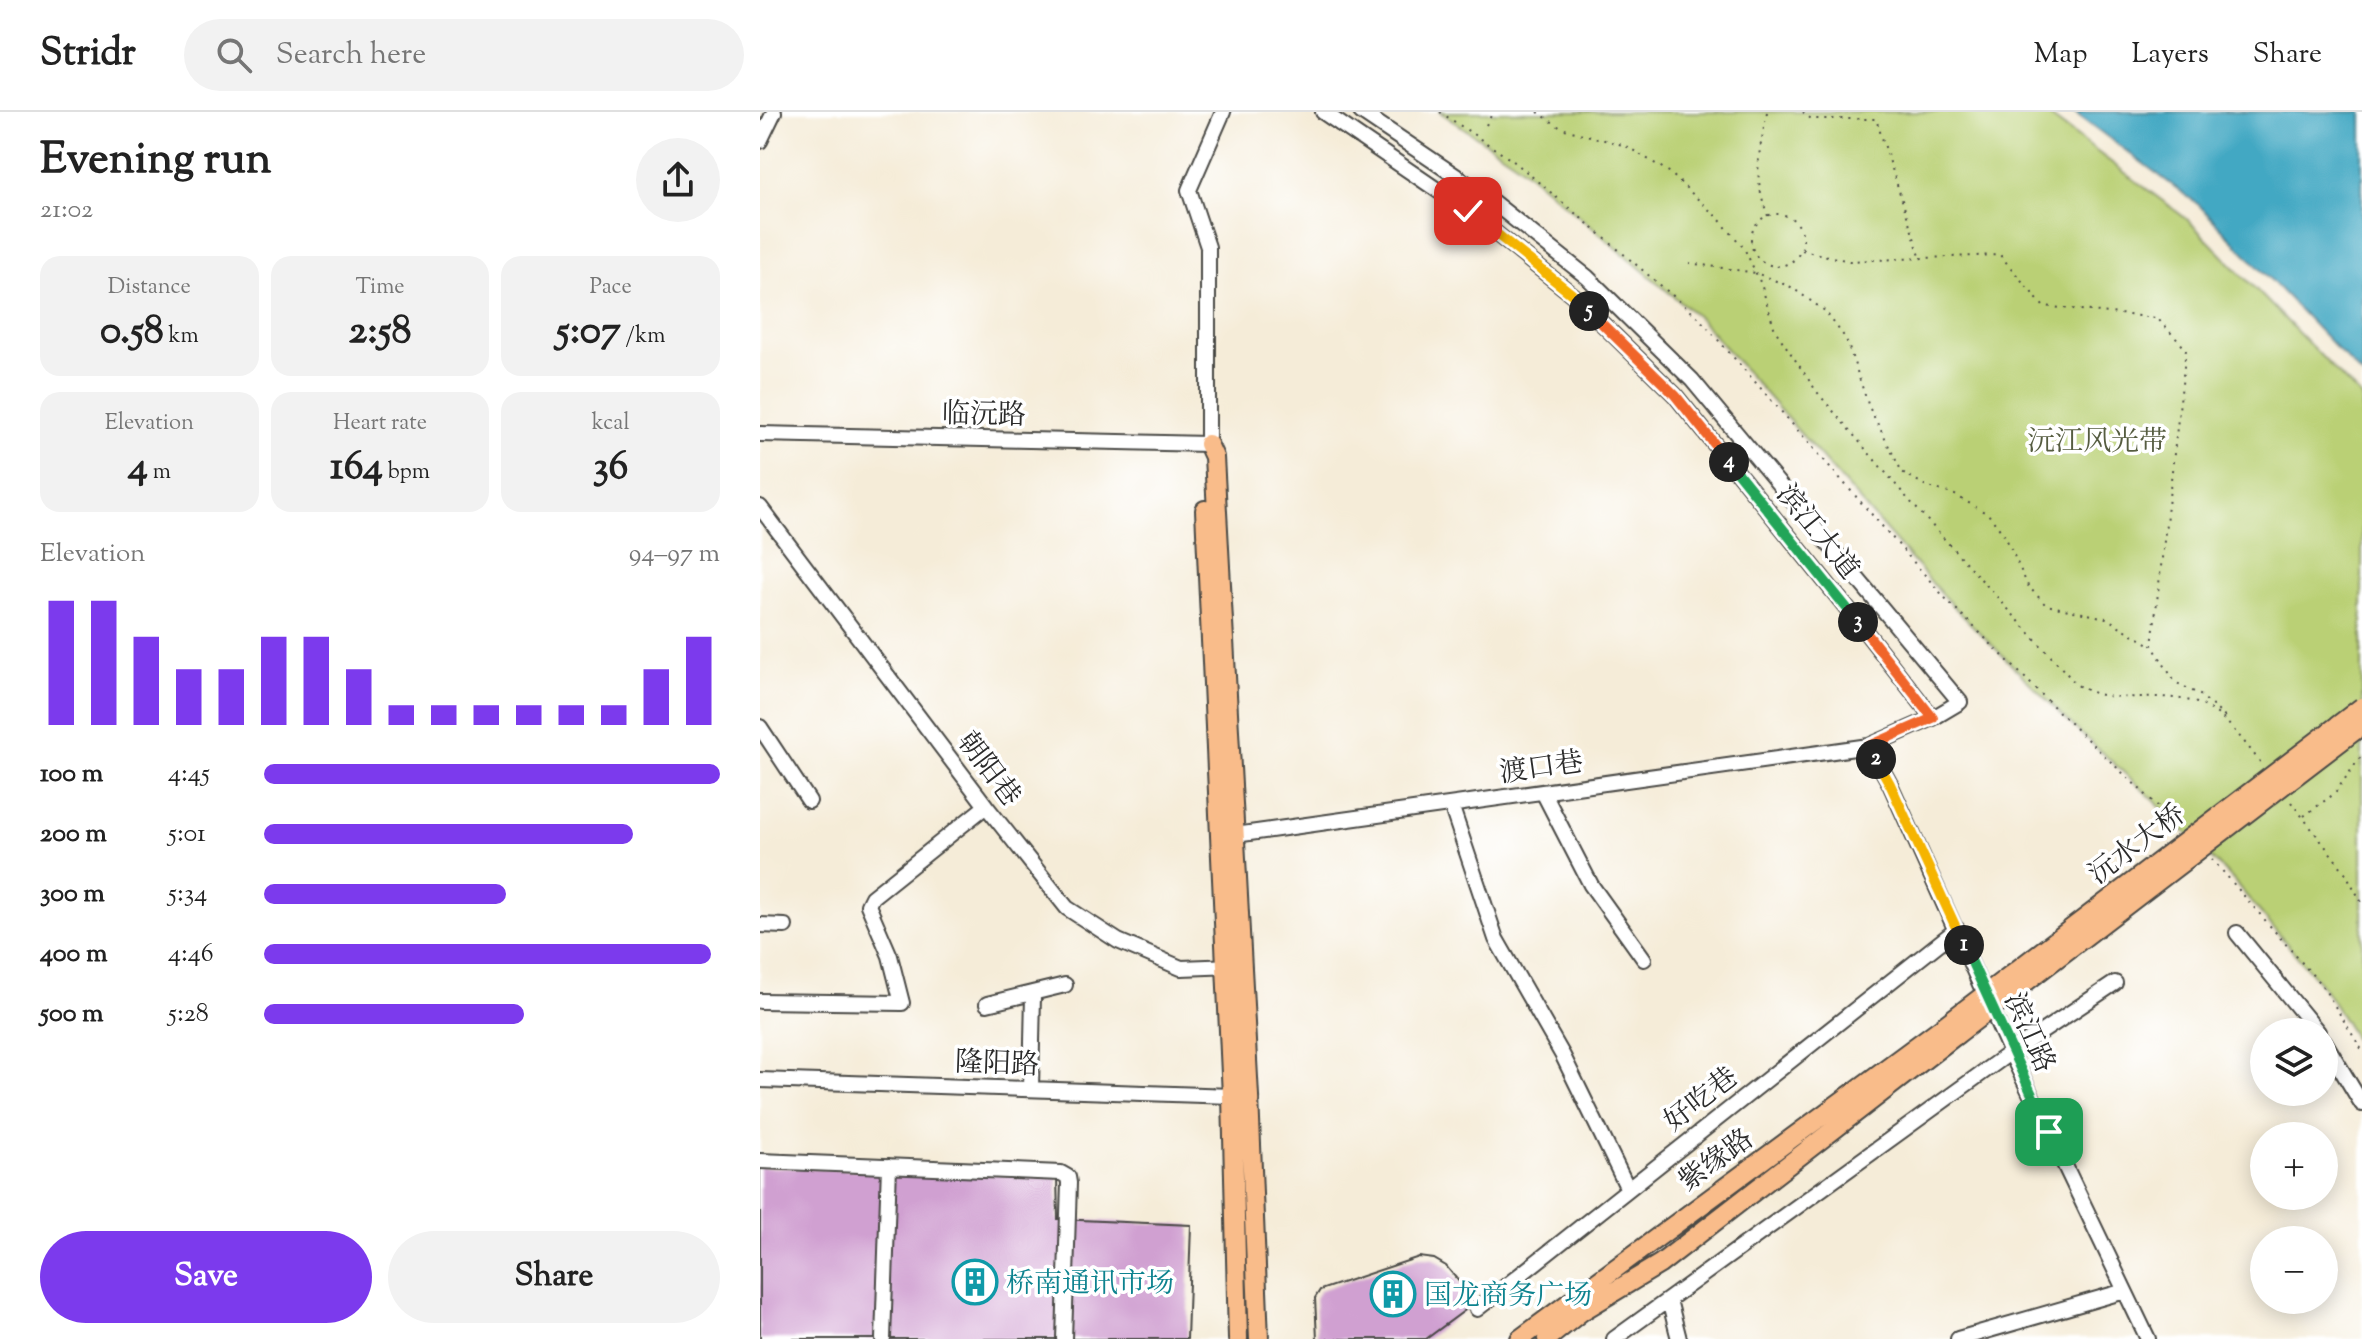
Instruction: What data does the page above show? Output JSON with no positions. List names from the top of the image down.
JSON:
{
  "streets": {
    "main road": ["沅水大桥", "紫缘路"],
    "street": [
      "临沅路",
      "滨江大道",
      "渡口巷",
      "朝阳巷",
      "滨江路",
      "隆阳路",
      "好吃巷"
    ]
  },
  "crossings": [
    ["滨江大道", "渡口巷"],
    ["渡口巷", "滨江路"],
    ["沅水大桥", "紫缘路"],
    ["滨江路", "好吃巷"]
  ],
  "parks": ["沅江风光带"],
  "places": {
    "building": ["桥南通讯市场", "国龙商务广场"]
  },
  "page": {
    "header": "Stridr",
    "search": "Search here",
    "nav": ["Map", "Layers", "Share"],
    "heading": ["Evening run", "21:02"],
    "stats": [
      ["Distance", "0.58 km"],
      ["Time", "2:58"],
      ["Pace", "5:07 /km"],
      ["Elevation", "4 m"],
      ["Heart rate", "164 bpm"],
      ["kcal", "36"]
    ],
    "pins": [
      "5",
      "4",
      "3",
      "2",
      "1"
    ],
    "chart": ["Elevation", "94–97 m"],
    "list": [
      {
        "name": "100 m",
        "note": "4:45"
      },
      {
        "name": "200 m",
        "note": "5:01"
      },
      {
        "name": "300 m",
        "note": "5:34"
      },
      {
        "name": "400 m",
        "note": "4:46"
      },
      {
        "name": "500 m",
        "note": "5:28"
      }
    ],
    "map_buttons": ["+", "−"],
    "buttons": ["Save", "Share"]
  }
}
